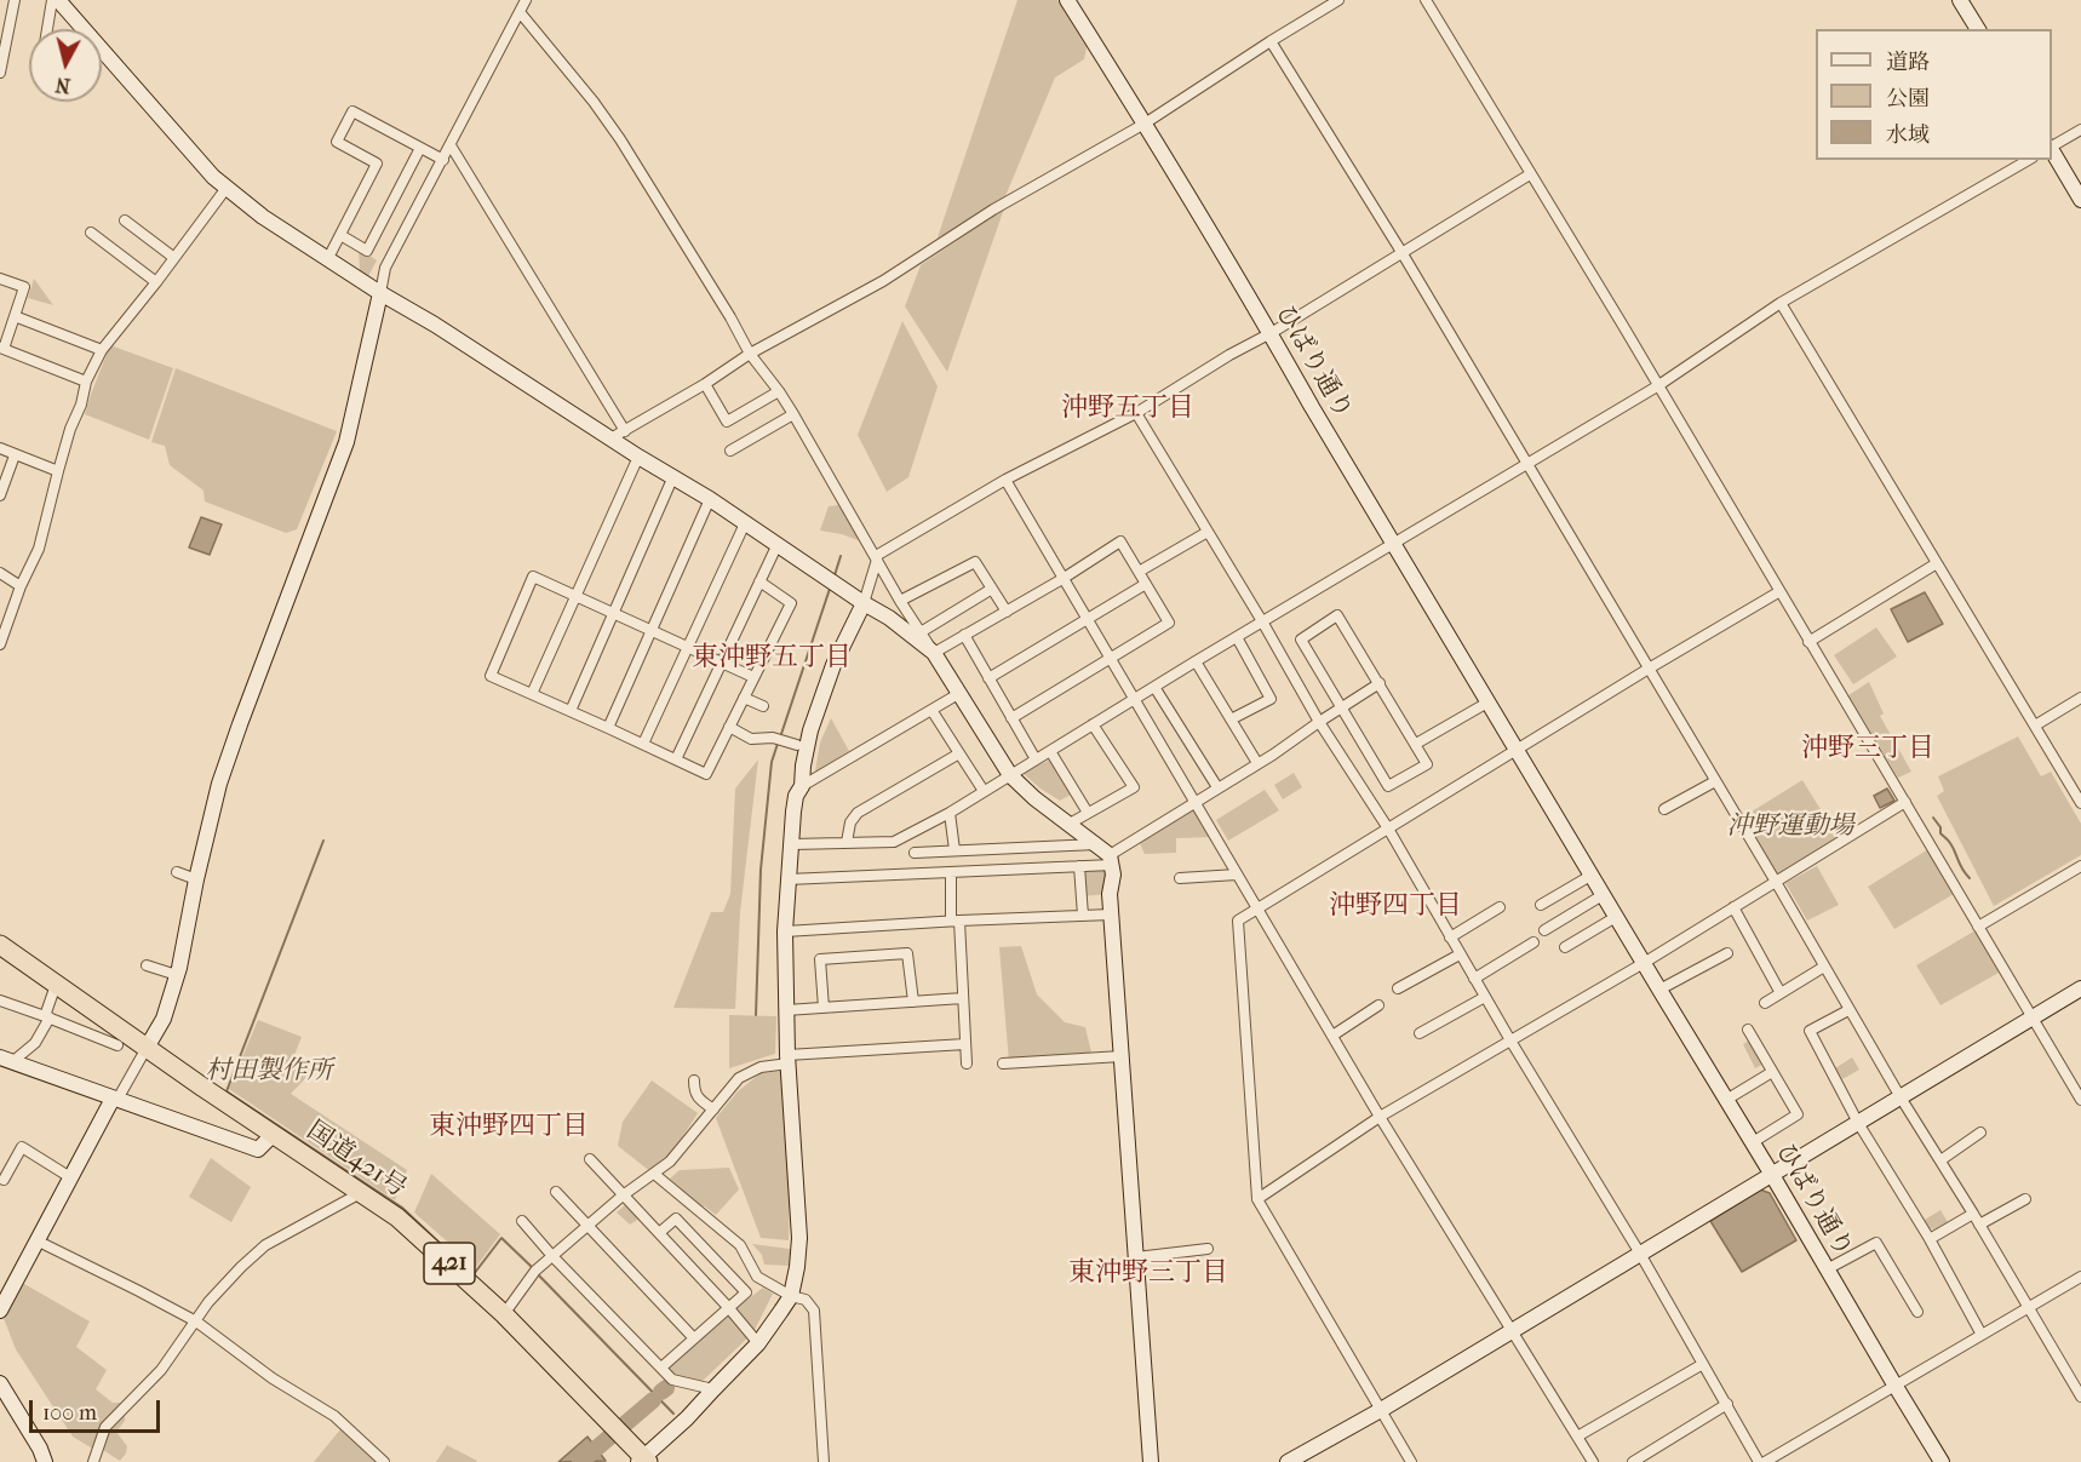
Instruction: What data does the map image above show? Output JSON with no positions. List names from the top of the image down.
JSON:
{
  "streets": {
    "highway": ["国道421号", "421"],
    "street": ["ひばり通り"]
  },
  "districts": [
    "沖野五丁目",
    "東沖野五丁目",
    "沖野三丁目",
    "沖野四丁目",
    "東沖野四丁目",
    "東沖野三丁目"
  ],
  "parks": ["沖野運動場", "村田製作所"],
  "legend": ["道路", "公園", "水域"],
  "scale_bar": "100 m",
  "north": "bottom"
}
